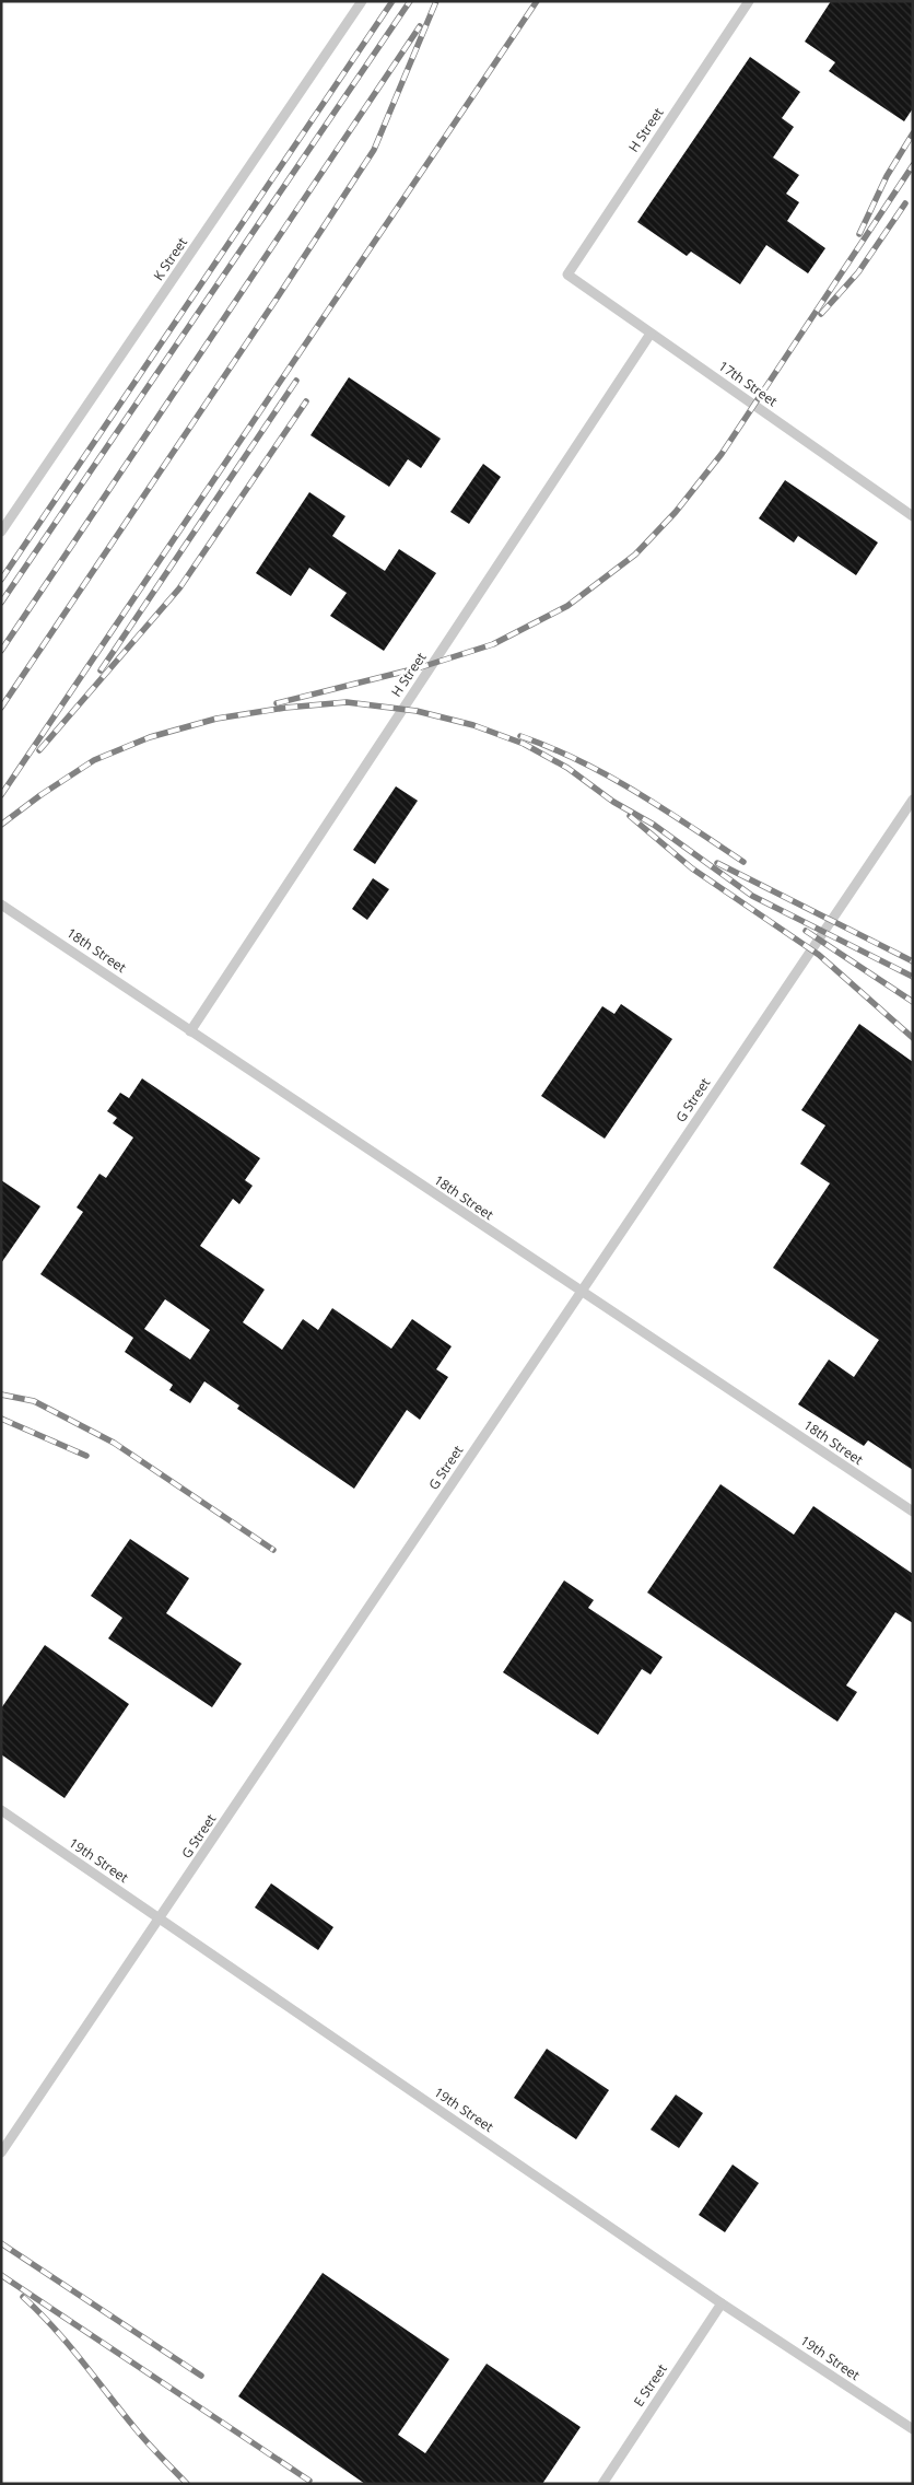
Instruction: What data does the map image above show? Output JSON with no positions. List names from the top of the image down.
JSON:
{
  "streets": {
    "lane": [
      "H Street",
      "K Street",
      "17th Street",
      "18th Street",
      "G Street",
      "19th Street",
      "E Street"
    ]
  },
  "crossings": [
    ["H Street", "17th Street"],
    ["H Street", "18th Street"],
    ["18th Street", "G Street"],
    ["G Street", "19th Street"],
    ["19th Street", "E Street"]
  ]
}
